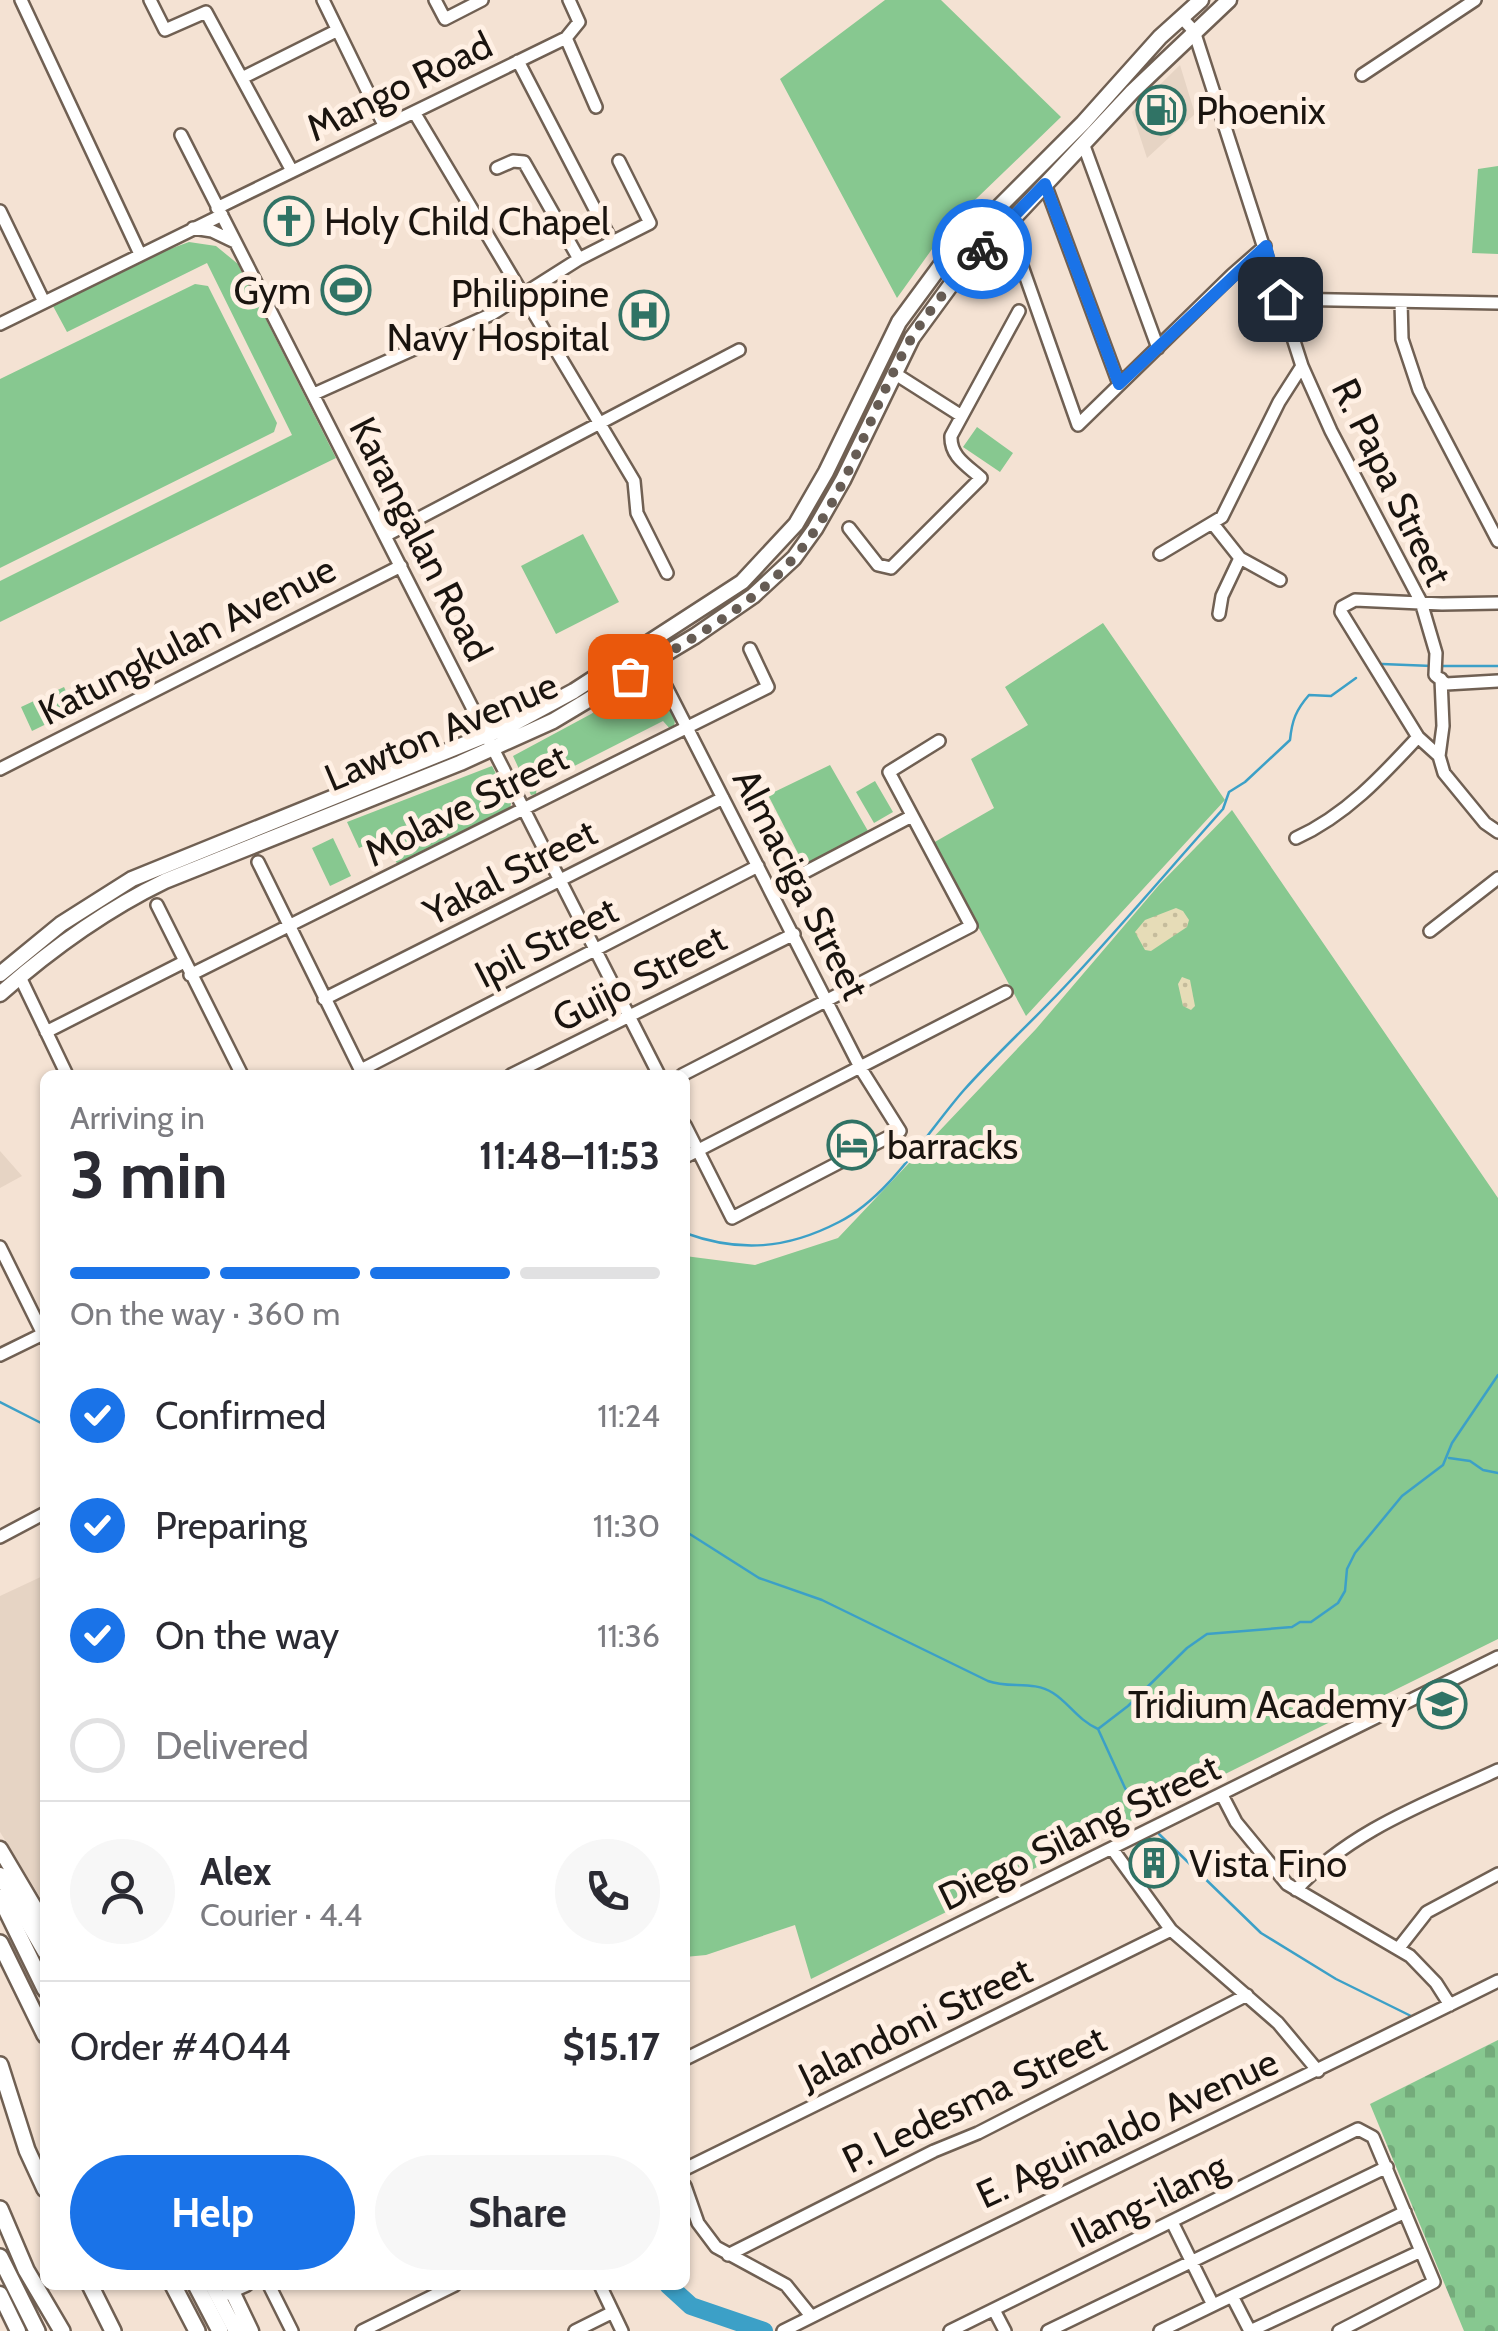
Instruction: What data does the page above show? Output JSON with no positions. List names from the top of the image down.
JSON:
{
  "streets": {
    "main road": ["Lawton Avenue"],
    "street": [
      "Mango Road",
      "R. Papa Street",
      "Karangalan Road",
      "Katungkulan Avenue",
      "Molave Street",
      "Yakal Street",
      "Almaciga Street",
      "Ipil Street",
      "Guijo Street",
      "Diego Silang Street",
      "Jalandoni Street",
      "P. Ledesma Street",
      "E. Aguinaldo Avenue",
      "Ilang-ilang"
    ]
  },
  "crossings": [
    ["Mango Road", "Karangalan Road"],
    ["R. Papa Street", "Lawton Avenue"],
    ["Karangalan Road", "Katungkulan Avenue"],
    ["Karangalan Road", "Lawton Avenue"],
    ["Karangalan Road", "Molave Street"],
    ["Karangalan Road", "Yakal Street"],
    ["Karangalan Road", "Ipil Street"],
    ["Karangalan Road", "Guijo Street"],
    ["Lawton Avenue", "Almaciga Street"],
    ["Molave Street", "Almaciga Street"],
    ["Yakal Street", "Almaciga Street"],
    ["Almaciga Street", "Ipil Street"],
    ["Almaciga Street", "Guijo Street"]
  ],
  "places": {
    "fuel station": ["Phoenix"],
    "church": ["Holy Child Chapel"],
    "sports": ["Gym"],
    "hospital": ["Philippine Navy Hospital"],
    "hotel": ["barracks"],
    "school or university": ["Tridium Academy"],
    "building": ["Vista Fino"]
  },
  "page": {
    "heading": ["3 min", "Arriving in", "11:48–11:53"],
    "panel": [
      "Alex",
      "Courier · 4.4",
      "Order #4044",
      "$15.17"
    ],
    "bar": "On the way · 360 m",
    "list": [
      ["Confirmed", "11:24"],
      ["Preparing", "11:30"],
      ["On the way", "11:36"],
      "Delivered"
    ],
    "buttons": ["Help", "Share"]
  }
}
